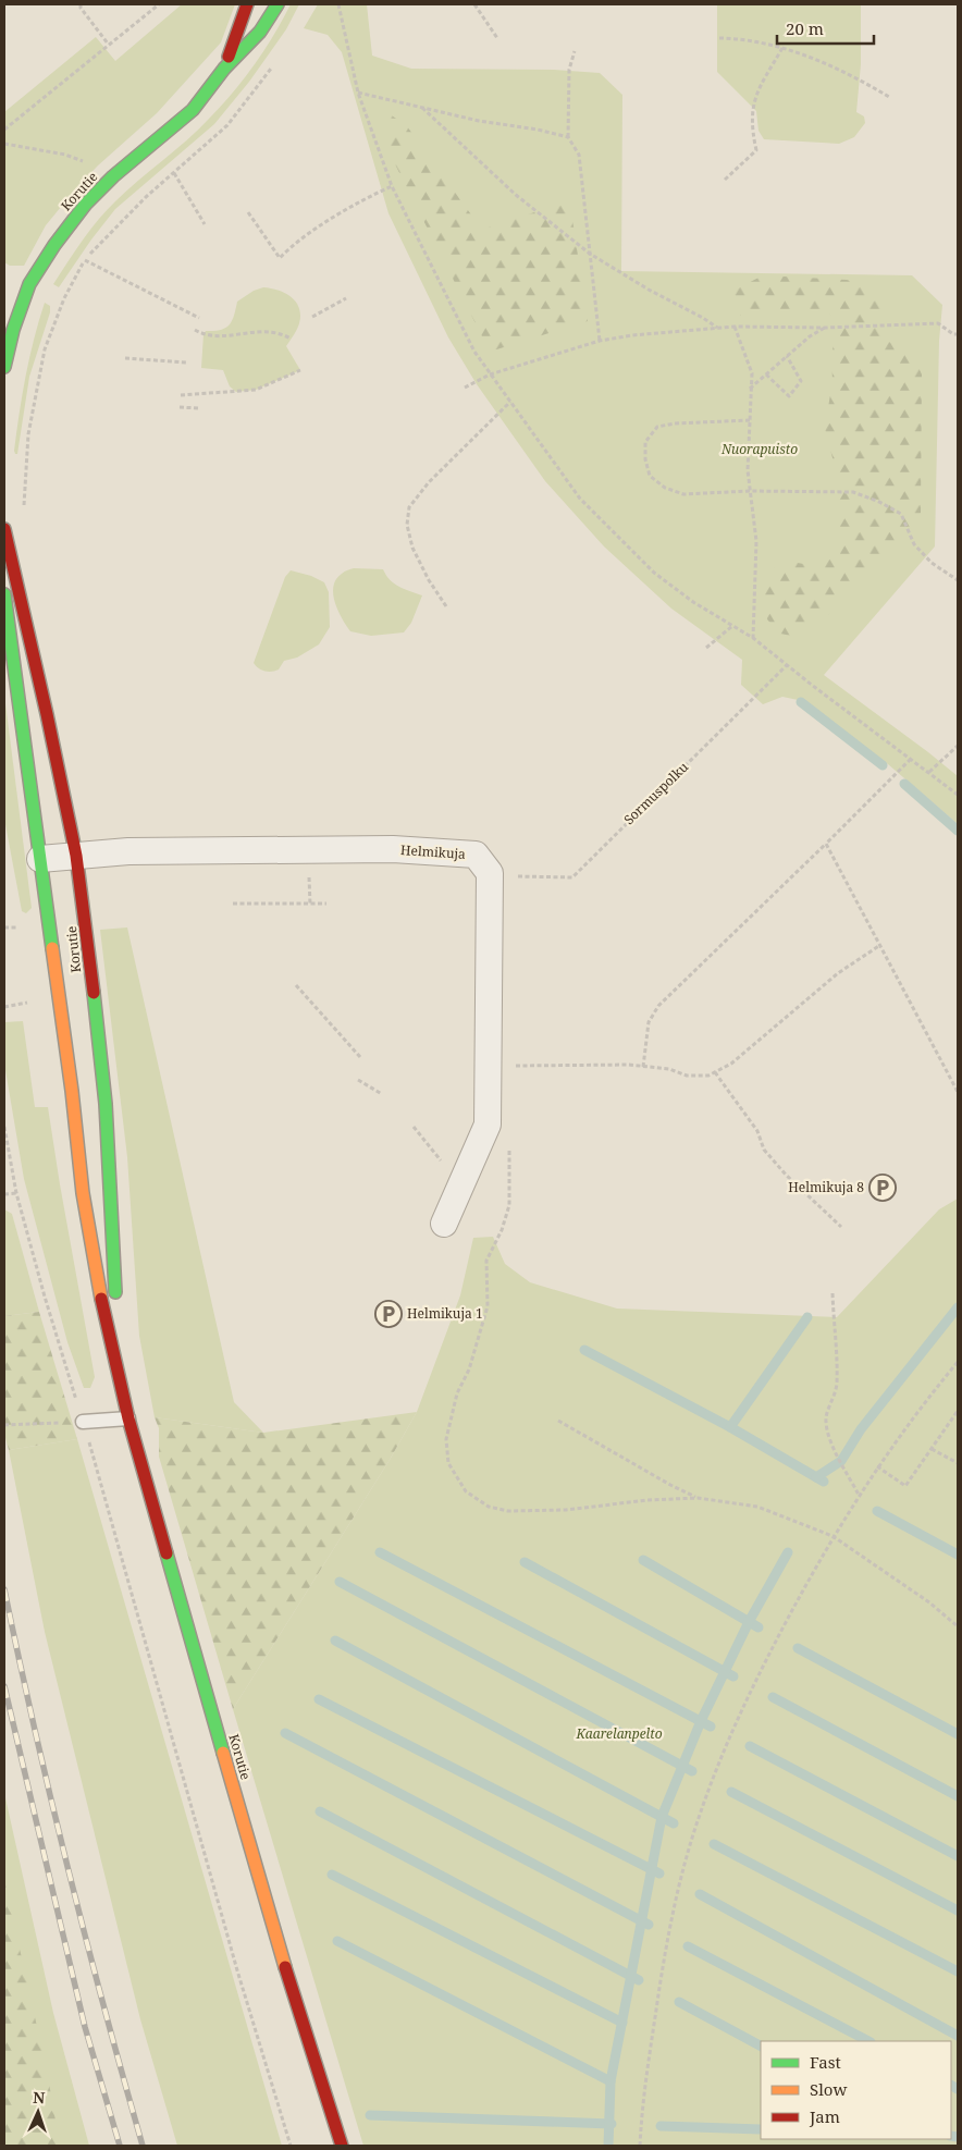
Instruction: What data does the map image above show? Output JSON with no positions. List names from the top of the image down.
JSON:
{
  "streets": {
    "street": ["Korutie", "Helmikuja"],
    "path": ["Sormuspolku"]
  },
  "crossings": [
    ["Korutie", "Helmikuja"]
  ],
  "parks": ["Nuorapuisto", "Kaarelanpelto"],
  "places": {
    "parking": ["Helmikuja 8", "Helmikuja 1"]
  },
  "legend": ["Fast", "Slow", "Jam"],
  "scale_bar": "20 m",
  "north": "top"
}
